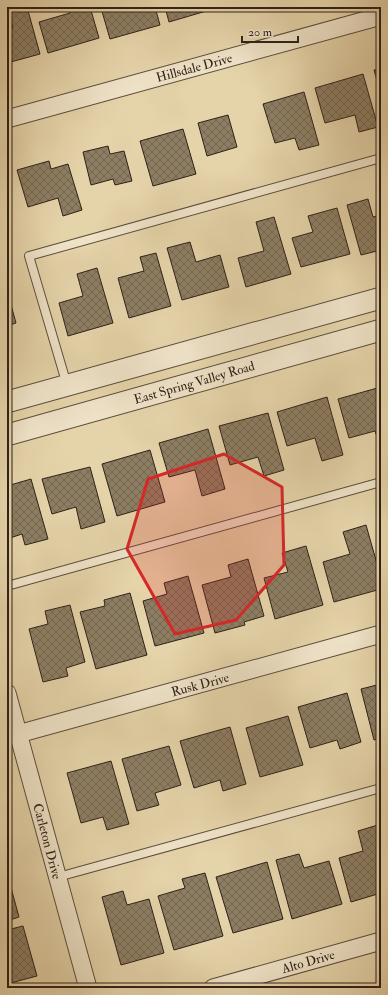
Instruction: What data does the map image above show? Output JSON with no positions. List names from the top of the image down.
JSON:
{
  "streets": {
    "street": [
      "Hillsdale Drive",
      "East Spring Valley Road",
      "Rusk Drive",
      "Carleton Drive",
      "Alto Drive"
    ]
  },
  "crossings": [
    ["Rusk Drive", "Carleton Drive"]
  ],
  "scale_bar": "20 m"
}
